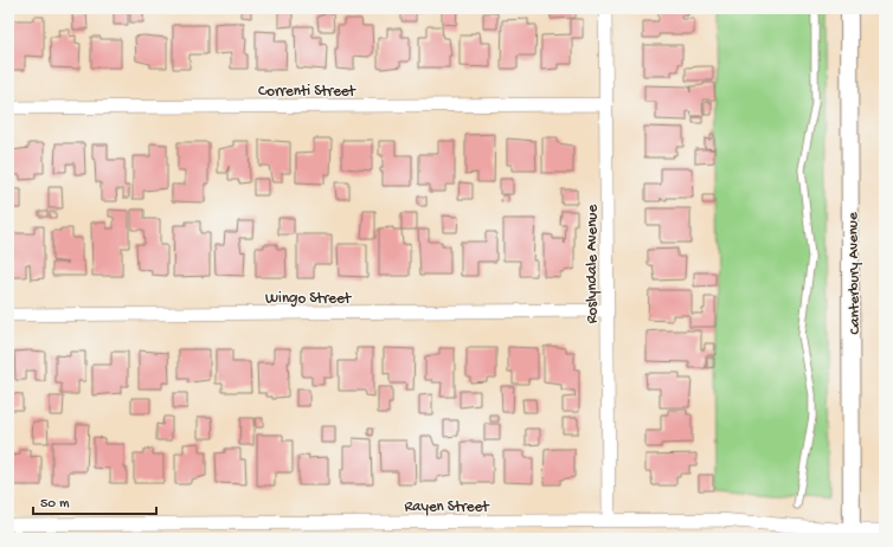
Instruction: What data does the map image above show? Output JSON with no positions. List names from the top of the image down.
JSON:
{
  "streets": {
    "street": [
      "Correnti Street",
      "Roslyndale Avenue",
      "Canterbury Avenue",
      "Wingo Street",
      "Rayen Street"
    ]
  },
  "crossings": [
    ["Correnti Street", "Roslyndale Avenue"],
    ["Roslyndale Avenue", "Wingo Street"],
    ["Roslyndale Avenue", "Rayen Street"],
    ["Canterbury Avenue", "Rayen Street"]
  ],
  "scale_bar": "50 m"
}
